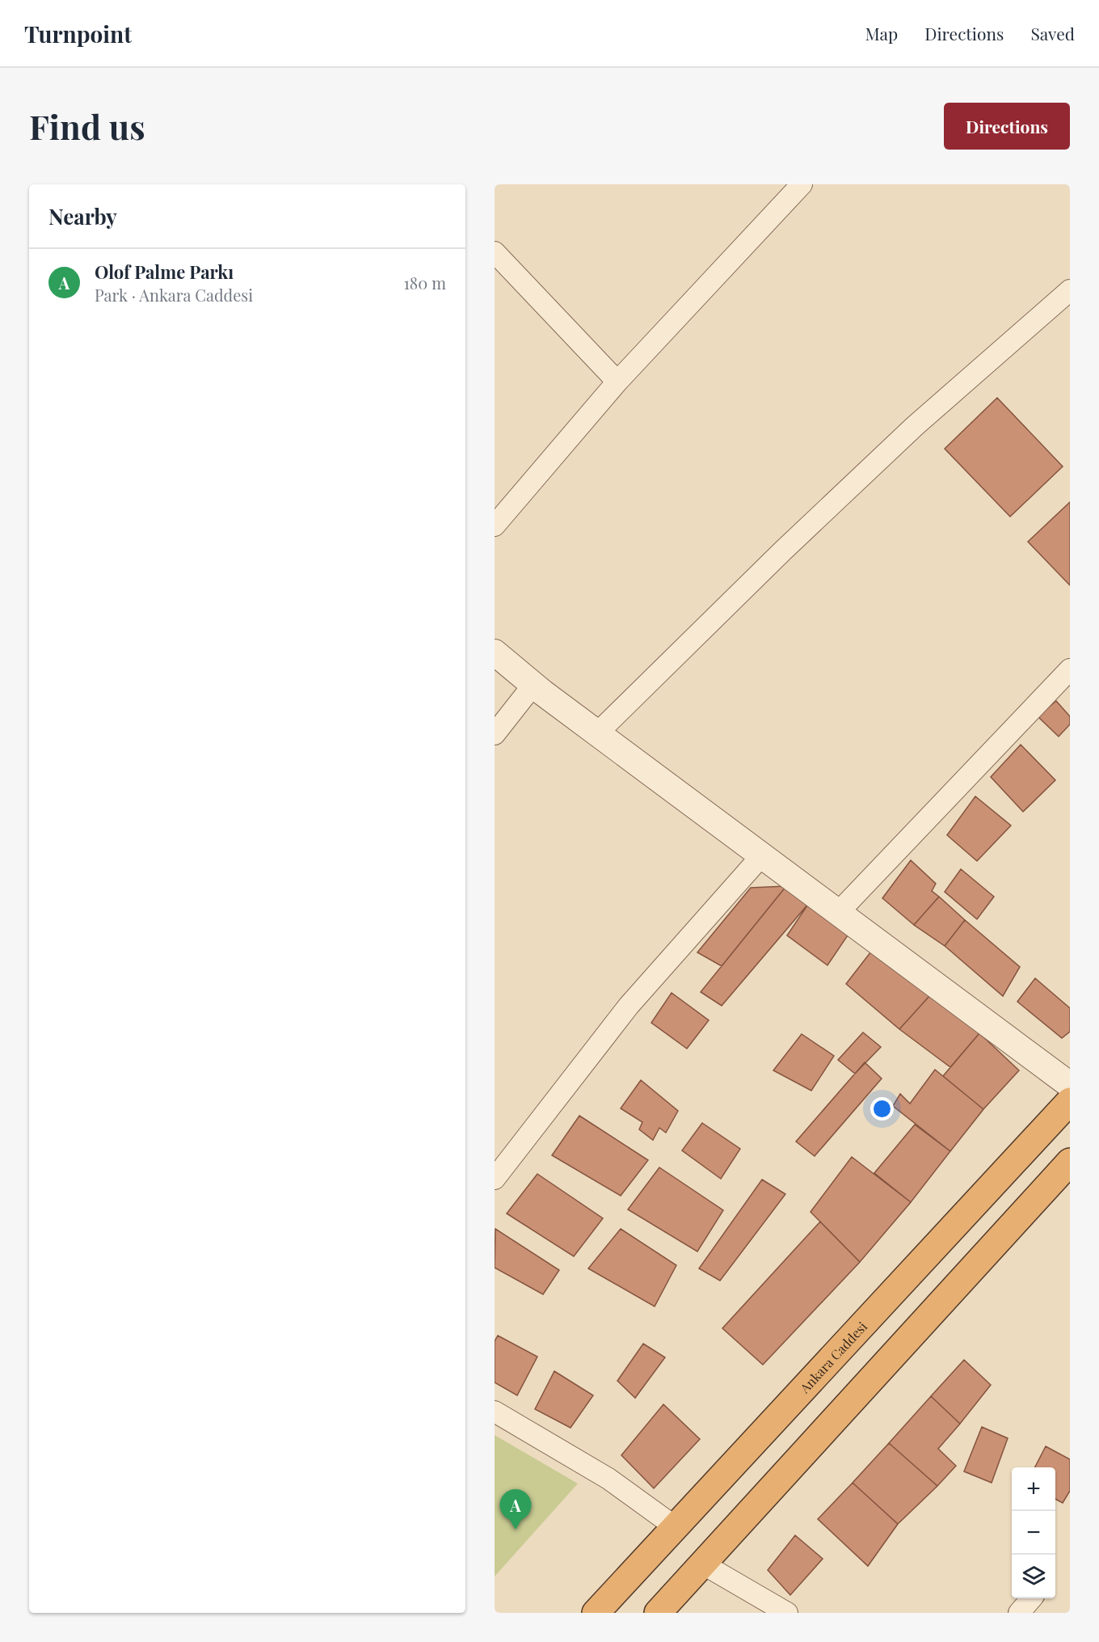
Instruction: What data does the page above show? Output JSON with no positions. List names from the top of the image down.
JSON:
{
  "streets": {
    "highway": ["Ankara Caddesi"]
  },
  "page": {
    "header": "Turnpoint",
    "nav": ["Map", "Directions", "Saved"],
    "buttons": "Directions",
    "title": "Find us",
    "heading": "Nearby",
    "list": [
      {
        "mark": "A",
        "name": "Olof Palme Parkı",
        "note": "Park · Ankara Caddesi",
        "value": "180 m"
      }
    ],
    "map_buttons": ["+", "−"],
    "pins": "A"
  }
}
